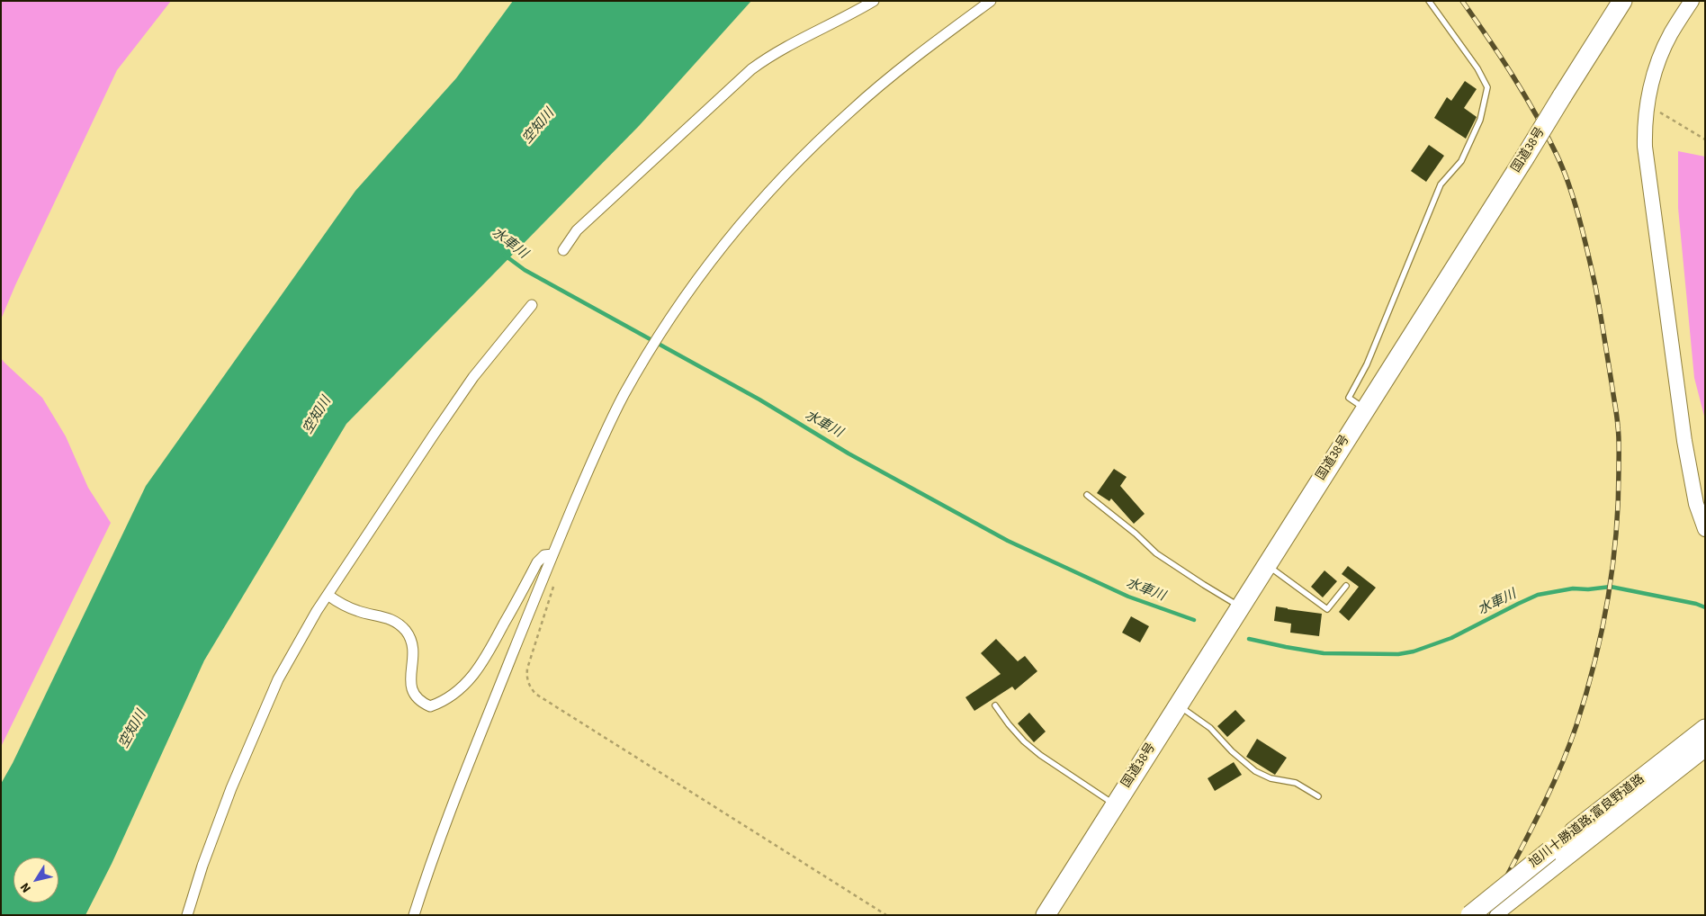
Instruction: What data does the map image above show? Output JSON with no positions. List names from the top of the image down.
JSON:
{
  "streets": {
    "highway": ["国道38号", "旭川十勝道路;富良野道路"]
  },
  "water": ["空知川", "水車川"],
  "north": "bottom left"
}
